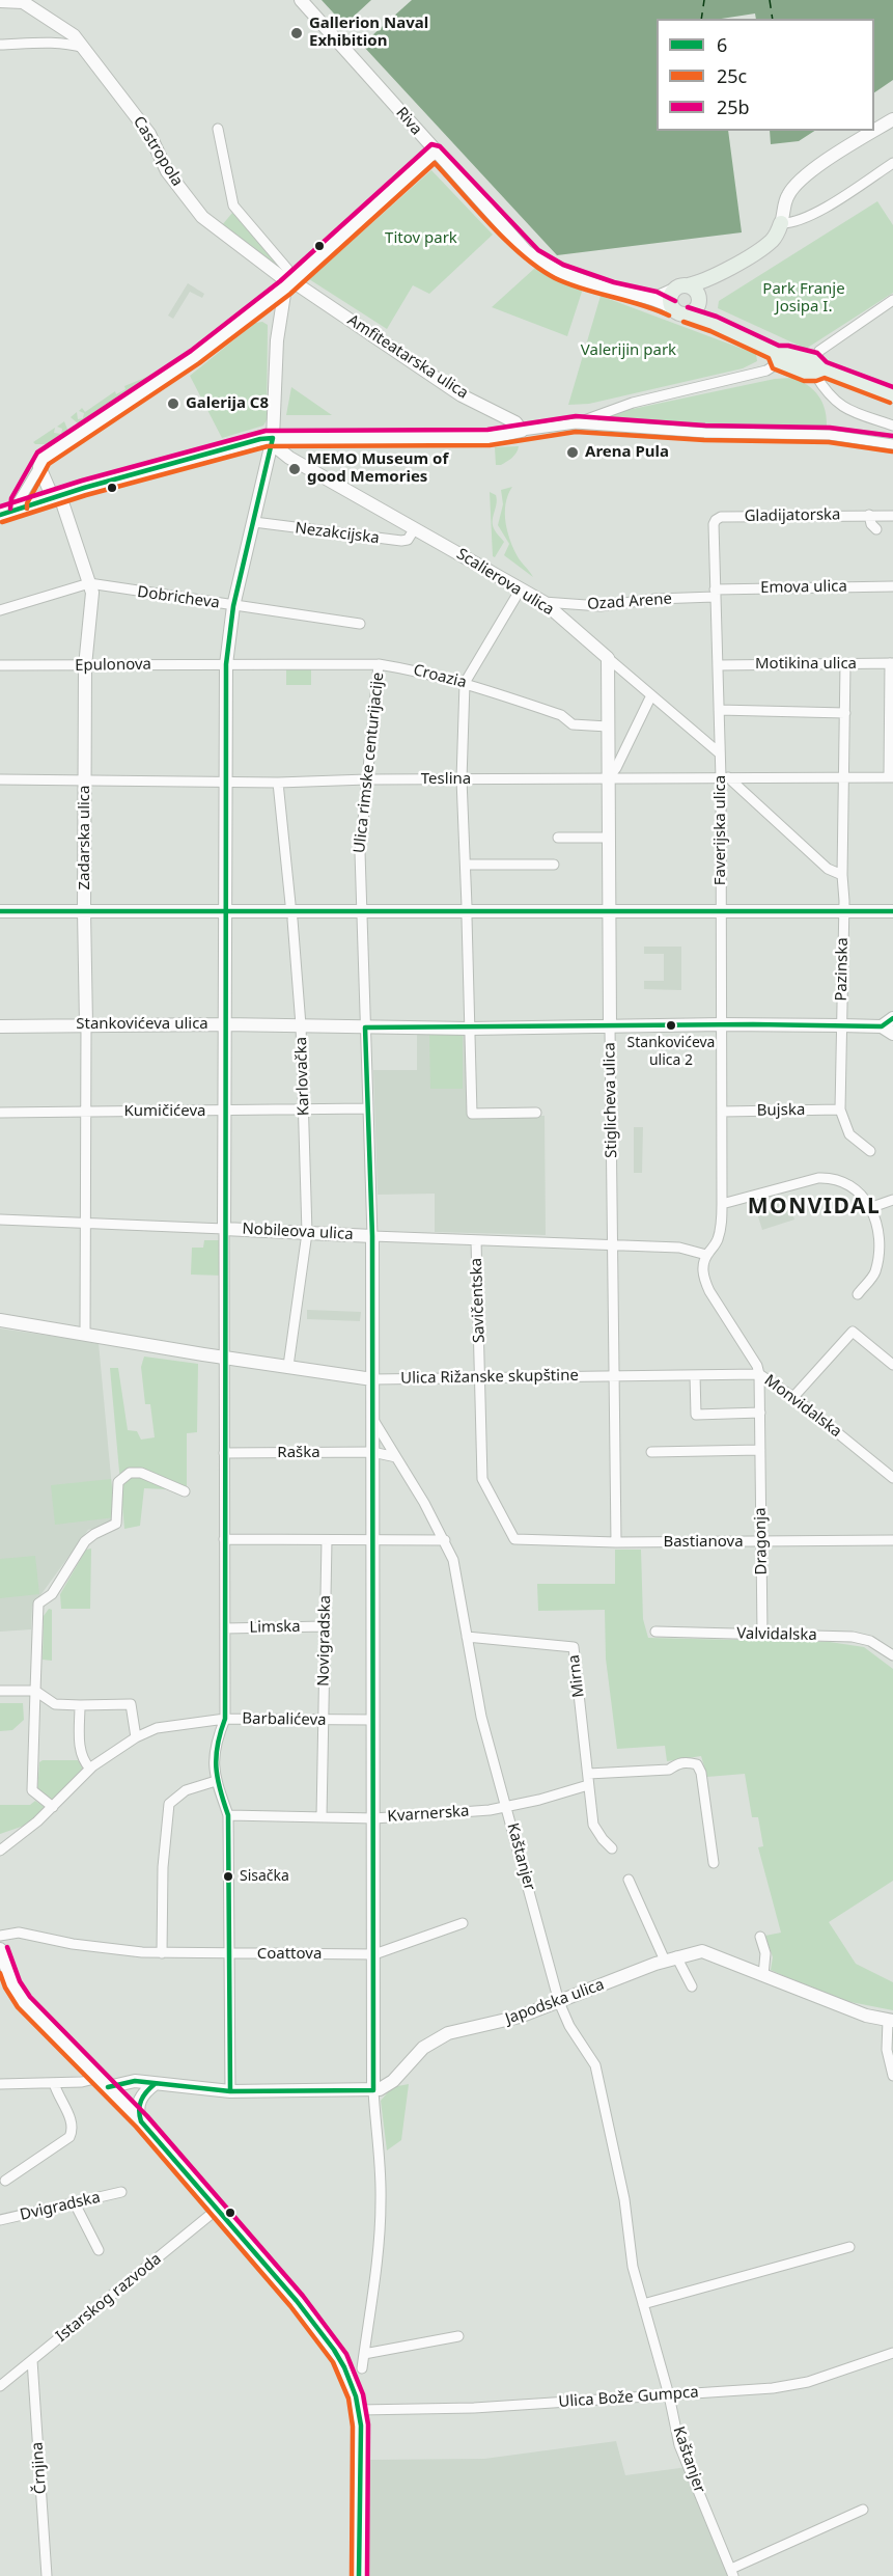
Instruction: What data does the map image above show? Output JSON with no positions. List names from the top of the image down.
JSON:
{
  "streets": {
    "street": [
      "Riva",
      "Castropola",
      "Amfiteatarska ulica",
      "Gladijatorska",
      "Nezakcijska",
      "Scalierova ulica",
      "Emova ulica",
      "Dobricheva",
      "Ozad Arene",
      "Motikina ulica",
      "Epulonova",
      "Croazia",
      "Ulica rimske centurijacije",
      "Teslina",
      "Faverijska ulica",
      "Zadarska ulica",
      "Pazinska",
      "Stankovićeva ulica",
      "Karlovačka",
      "Stiglicheva ulica",
      "Bujska",
      "Kumičićeva",
      "Nobileova ulica",
      "Savičentska",
      "Ulica Rižanske skupštine",
      "Monvidalska",
      "Raška",
      "Dragonja",
      "Bastianova",
      "Limska",
      "Valvidalska",
      "Novigradska",
      "Mirna",
      "Barbalićeva",
      "Kvarnerska",
      "Kaštanjer",
      "Coattova",
      "Japodska ulica",
      "Dvigradska",
      "Istarskog razvoda",
      "Ulica Bože Gumpca",
      "Črnjina"
    ]
  },
  "crossings": [
    ["Castropola", "Amfiteatarska ulica"],
    ["Gladijatorska", "Emova ulica"],
    ["Gladijatorska", "Ozad Arene"],
    ["Gladijatorska", "Faverijska ulica"],
    ["Nezakcijska", "Scalierova ulica"],
    ["Scalierova ulica", "Ozad Arene"],
    ["Scalierova ulica", "Faverijska ulica"],
    ["Scalierova ulica", "Stiglicheva ulica"],
    ["Emova ulica", "Ozad Arene"],
    ["Emova ulica", "Faverijska ulica"],
    ["Dobricheva", "Zadarska ulica"],
    ["Ozad Arene", "Faverijska ulica"],
    ["Motikina ulica", "Faverijska ulica"],
    ["Motikina ulica", "Pazinska"],
    ["Epulonova", "Croazia"],
    ["Epulonova", "Zadarska ulica"],
    ["Croazia", "Ulica rimske centurijacije"],
    ["Croazia", "Stiglicheva ulica"],
    ["Ulica rimske centurijacije", "Teslina"],
    ["Ulica rimske centurijacije", "Stankovićeva ulica"],
    ["Ulica rimske centurijacije", "Kumičićeva"],
    ["Ulica rimske centurijacije", "Nobileova ulica"],
    ["Ulica rimske centurijacije", "Ulica Rižanske skupštine"],
    ["Ulica rimske centurijacije", "Raška"],
    ["Ulica rimske centurijacije", "Barbalićeva"],
    ["Ulica rimske centurijacije", "Kvarnerska"],
    ["Ulica rimske centurijacije", "Kaštanjer"],
    ["Ulica rimske centurijacije", "Coattova"],
    ["Ulica rimske centurijacije", "Japodska ulica"],
    ["Teslina", "Faverijska ulica"],
    ["Teslina", "Zadarska ulica"],
    ["Teslina", "Pazinska"],
    ["Teslina", "Stiglicheva ulica"],
    ["Faverijska ulica", "Stankovićeva ulica"],
    ["Faverijska ulica", "Bujska"],
    ["Faverijska ulica", "Nobileova ulica"],
    ["Faverijska ulica", "Monvidalska"],
    ["Zadarska ulica", "Stankovićeva ulica"],
    ["Zadarska ulica", "Kumičićeva"],
    ["Zadarska ulica", "Nobileova ulica"],
    ["Zadarska ulica", "Ulica Rižanske skupštine"],
    ["Pazinska", "Stankovićeva ulica"],
    ["Pazinska", "Bujska"],
    ["Stankovićeva ulica", "Karlovačka"],
    ["Stankovićeva ulica", "Stiglicheva ulica"],
    ["Karlovačka", "Kumičićeva"],
    ["Karlovačka", "Nobileova ulica"],
    ["Karlovačka", "Ulica Rižanske skupštine"],
    ["Stiglicheva ulica", "Nobileova ulica"],
    ["Stiglicheva ulica", "Ulica Rižanske skupštine"],
    ["Stiglicheva ulica", "Bastianova"],
    ["Nobileova ulica", "Savičentska"],
    ["Nobileova ulica", "Monvidalska"],
    ["Savičentska", "Ulica Rižanske skupštine"],
    ["Savičentska", "Bastianova"],
    ["Ulica Rižanske skupštine", "Monvidalska"],
    ["Ulica Rižanske skupštine", "Dragonja"],
    ["Monvidalska", "Dragonja"],
    ["Raška", "Kaštanjer"],
    ["Dragonja", "Bastianova"],
    ["Dragonja", "Valvidalska"],
    ["Limska", "Novigradska"],
    ["Novigradska", "Barbalićeva"],
    ["Novigradska", "Kvarnerska"],
    ["Mirna", "Kvarnerska"],
    ["Mirna", "Kaštanjer"],
    ["Kvarnerska", "Kaštanjer"],
    ["Kaštanjer", "Japodska ulica"],
    ["Kaštanjer", "Ulica Bože Gumpca"],
    ["Istarskog razvoda", "Črnjina"]
  ],
  "districts": ["MONVIDAL"],
  "parks": ["Titov park", "Park Franje Josipa I.", "Valerijin park"],
  "places": [
    "Gallerion Naval Exhibition",
    "Galerija C8",
    "Arena Pula",
    "MEMO Museum of good Memories",
    "Stankovićeva ulica 2",
    "Sisačka"
  ],
  "lines": ["transit line 25b", "transit line 25c", "transit line 6"],
  "legend": ["6", "25c", "25b"]
}
